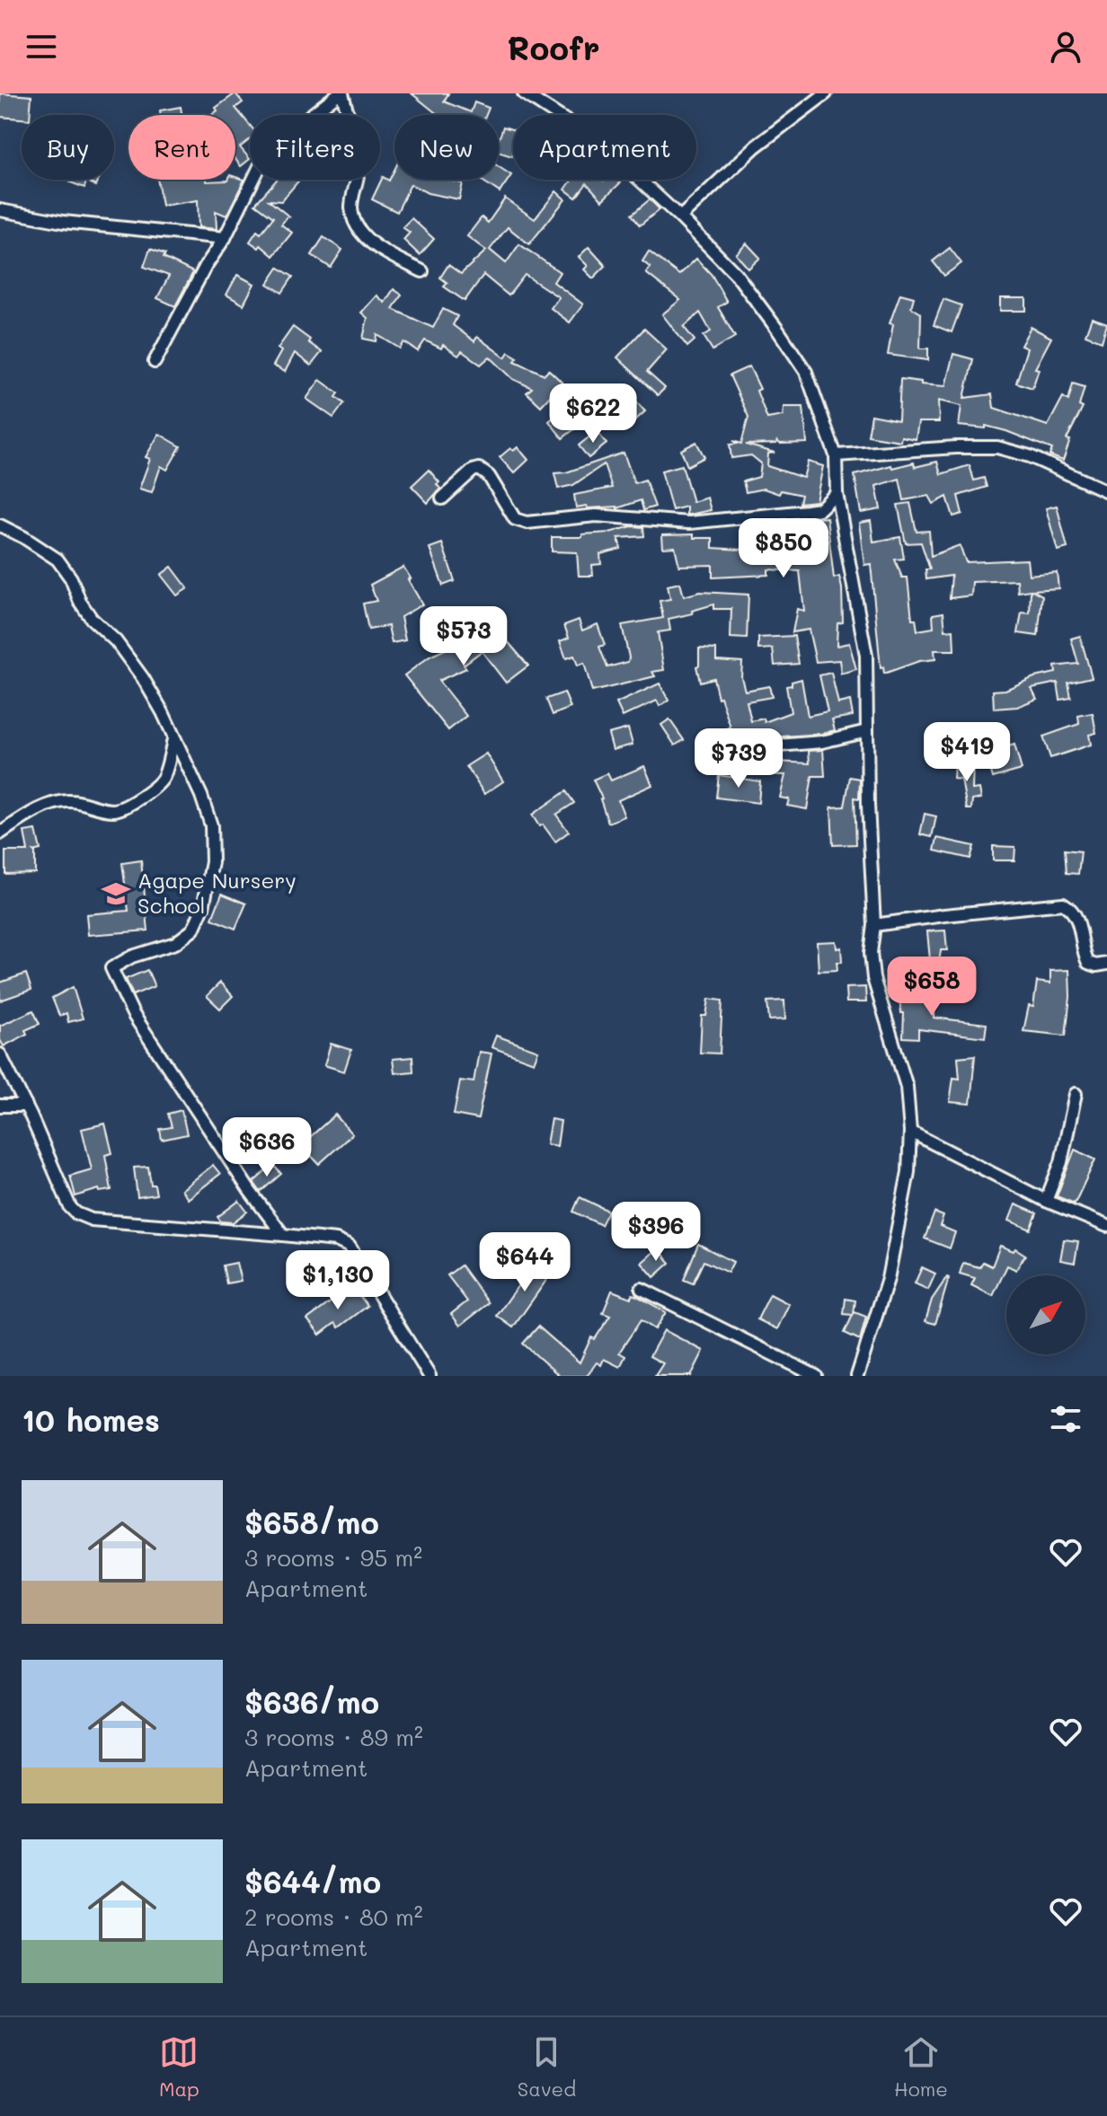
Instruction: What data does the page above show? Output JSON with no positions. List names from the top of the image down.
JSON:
{
  "places": {
    "school or university": ["Agape Nursery School"]
  },
  "north": "top right",
  "page": {
    "header": "Roofr",
    "chip": [
      "Buy",
      "Rent",
      "Filters",
      "New",
      "Apartment"
    ],
    "price": [
      "$622",
      "$850",
      "$573",
      "$419",
      "$739",
      "$658",
      "$636",
      "$396",
      "$644",
      "$1,130"
    ],
    "heading": "10 homes",
    "list": [
      {
        "name": "$658/mo",
        "note": "3 rooms · 95 m² · Apartment"
      },
      {
        "name": "$636/mo",
        "note": "3 rooms · 89 m² · Apartment"
      },
      {
        "name": "$644/mo",
        "note": "2 rooms · 80 m² · Apartment"
      }
    ],
    "tabs": ["Map", "Saved", "Home"]
  }
}
